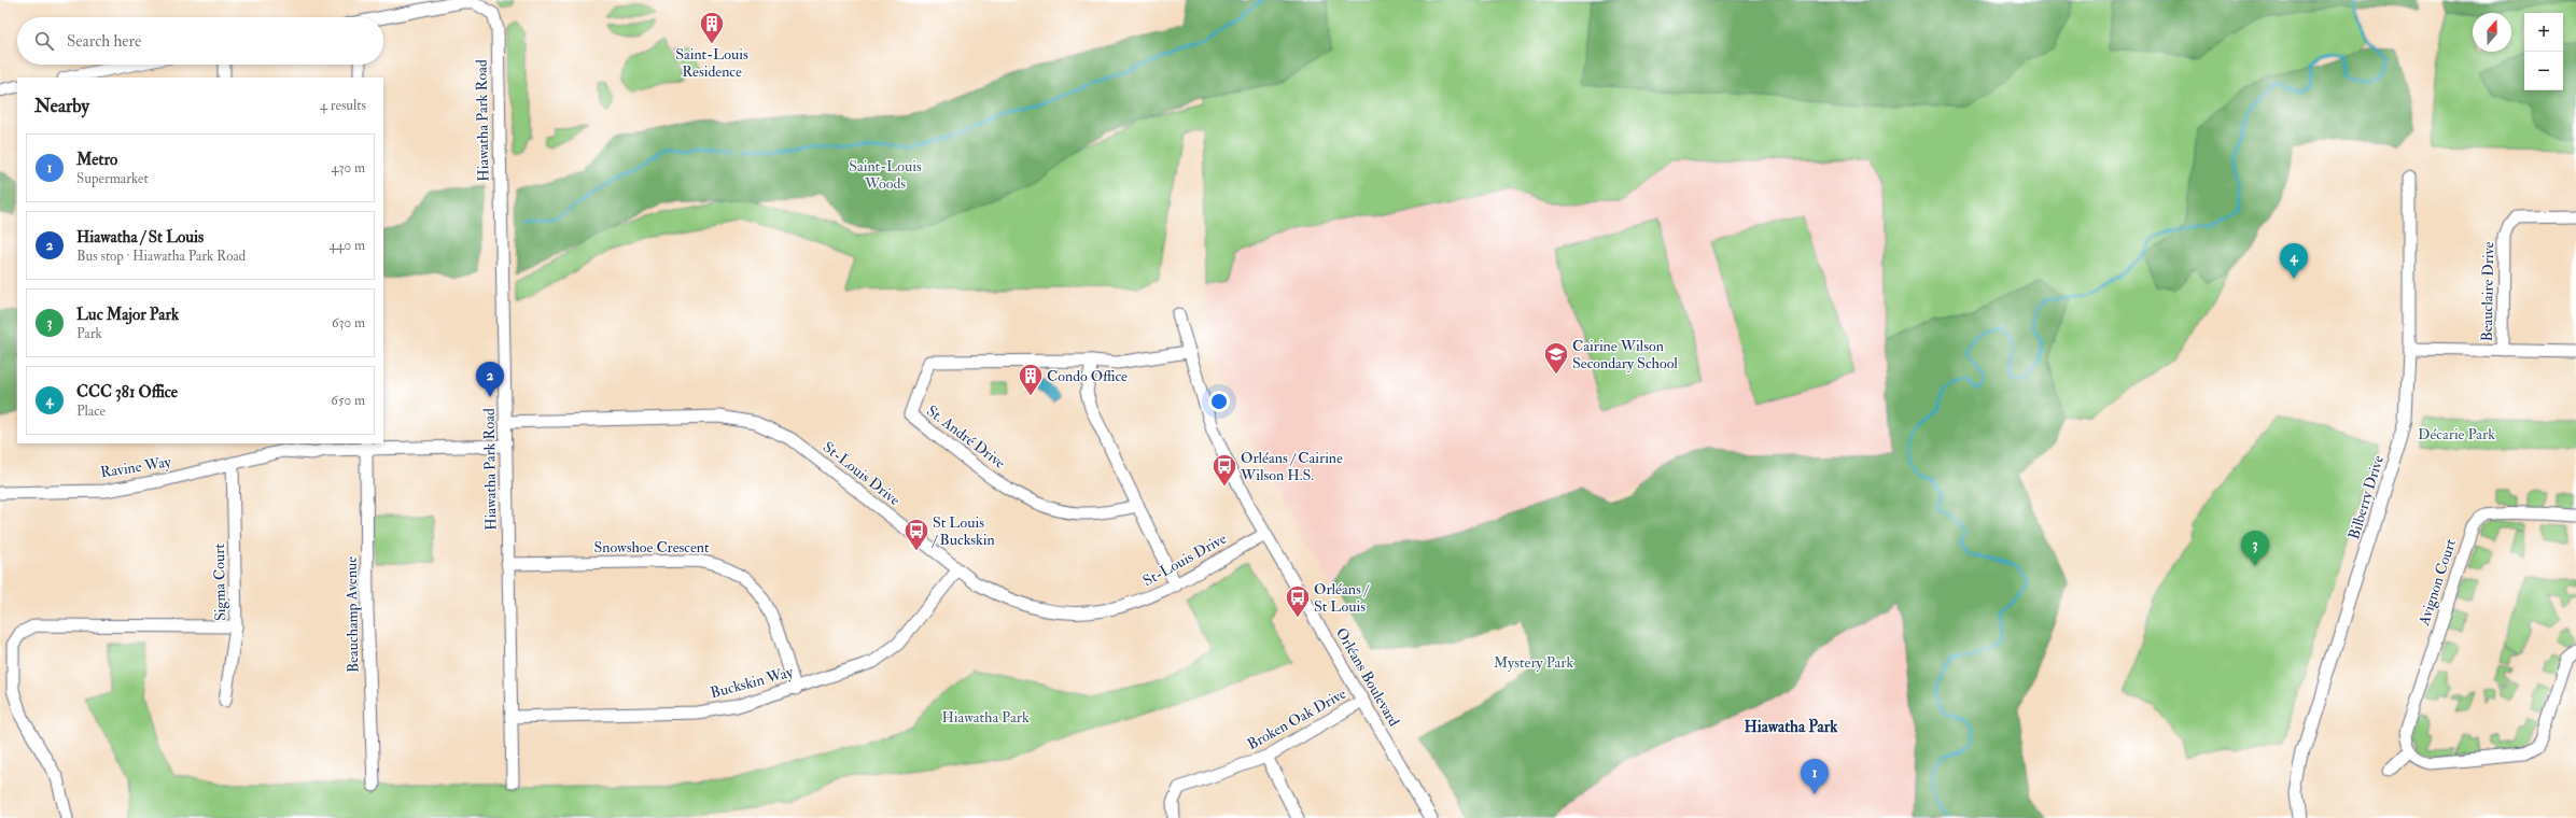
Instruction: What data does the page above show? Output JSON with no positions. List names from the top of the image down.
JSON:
{
  "streets": {
    "street": [
      "Hiawatha Park Road",
      "Beauclaire Drive",
      "St. André Drive",
      "Ravine Way",
      "St-Louis Drive",
      "Bilberry Drive",
      "Snowshoe Crescent",
      "Sigma Court",
      "Avignon Court",
      "Beauchamp Avenue",
      "Orléans Boulevard",
      "Buckskin Way",
      "Broken Oak Drive"
    ]
  },
  "crossings": [
    ["Hiawatha Park Road", "Ravine Way"],
    ["Hiawatha Park Road", "St-Louis Drive"],
    ["Hiawatha Park Road", "Snowshoe Crescent"],
    ["Hiawatha Park Road", "Buckskin Way"],
    ["St. André Drive", "Orléans Boulevard"],
    ["Ravine Way", "Sigma Court"],
    ["Ravine Way", "Beauchamp Avenue"],
    ["St-Louis Drive", "Orléans Boulevard"],
    ["St-Louis Drive", "Buckskin Way"],
    ["Snowshoe Crescent", "Buckskin Way"],
    ["Orléans Boulevard", "Broken Oak Drive"]
  ],
  "districts": ["Hiawatha Park"],
  "parks": [
    "Saint-Louis Woods",
    "Décarie Park",
    "Mystery Park",
    "Hiawatha Park"
  ],
  "places": {
    "building": ["Saint-Louis Residence", "Condo Office"],
    "school or university": ["Cairine Wilson Secondary School"],
    "bus stop": ["Orléans / Cairine Wilson H.S.", "St Louis / Buckskin", "Orléans / St Louis"]
  },
  "north": "top",
  "page": {
    "map_buttons": ["+", "−"],
    "search": "Search here",
    "heading": ["Nearby", "4 results"],
    "list": [
      {
        "mark": "1",
        "name": "Metro",
        "note": "Supermarket",
        "value": "430 m"
      },
      {
        "mark": "2",
        "name": "Hiawatha / St Louis",
        "note": "Bus stop · Hiawatha Park Road",
        "value": "440 m"
      },
      {
        "mark": "3",
        "name": "Luc Major Park",
        "note": "Park",
        "value": "630 m"
      },
      {
        "mark": "4",
        "name": "CCC 381 Office",
        "note": "Place",
        "value": "650 m"
      }
    ],
    "pins": [
      "4",
      "2",
      "3",
      "1"
    ]
  }
}
